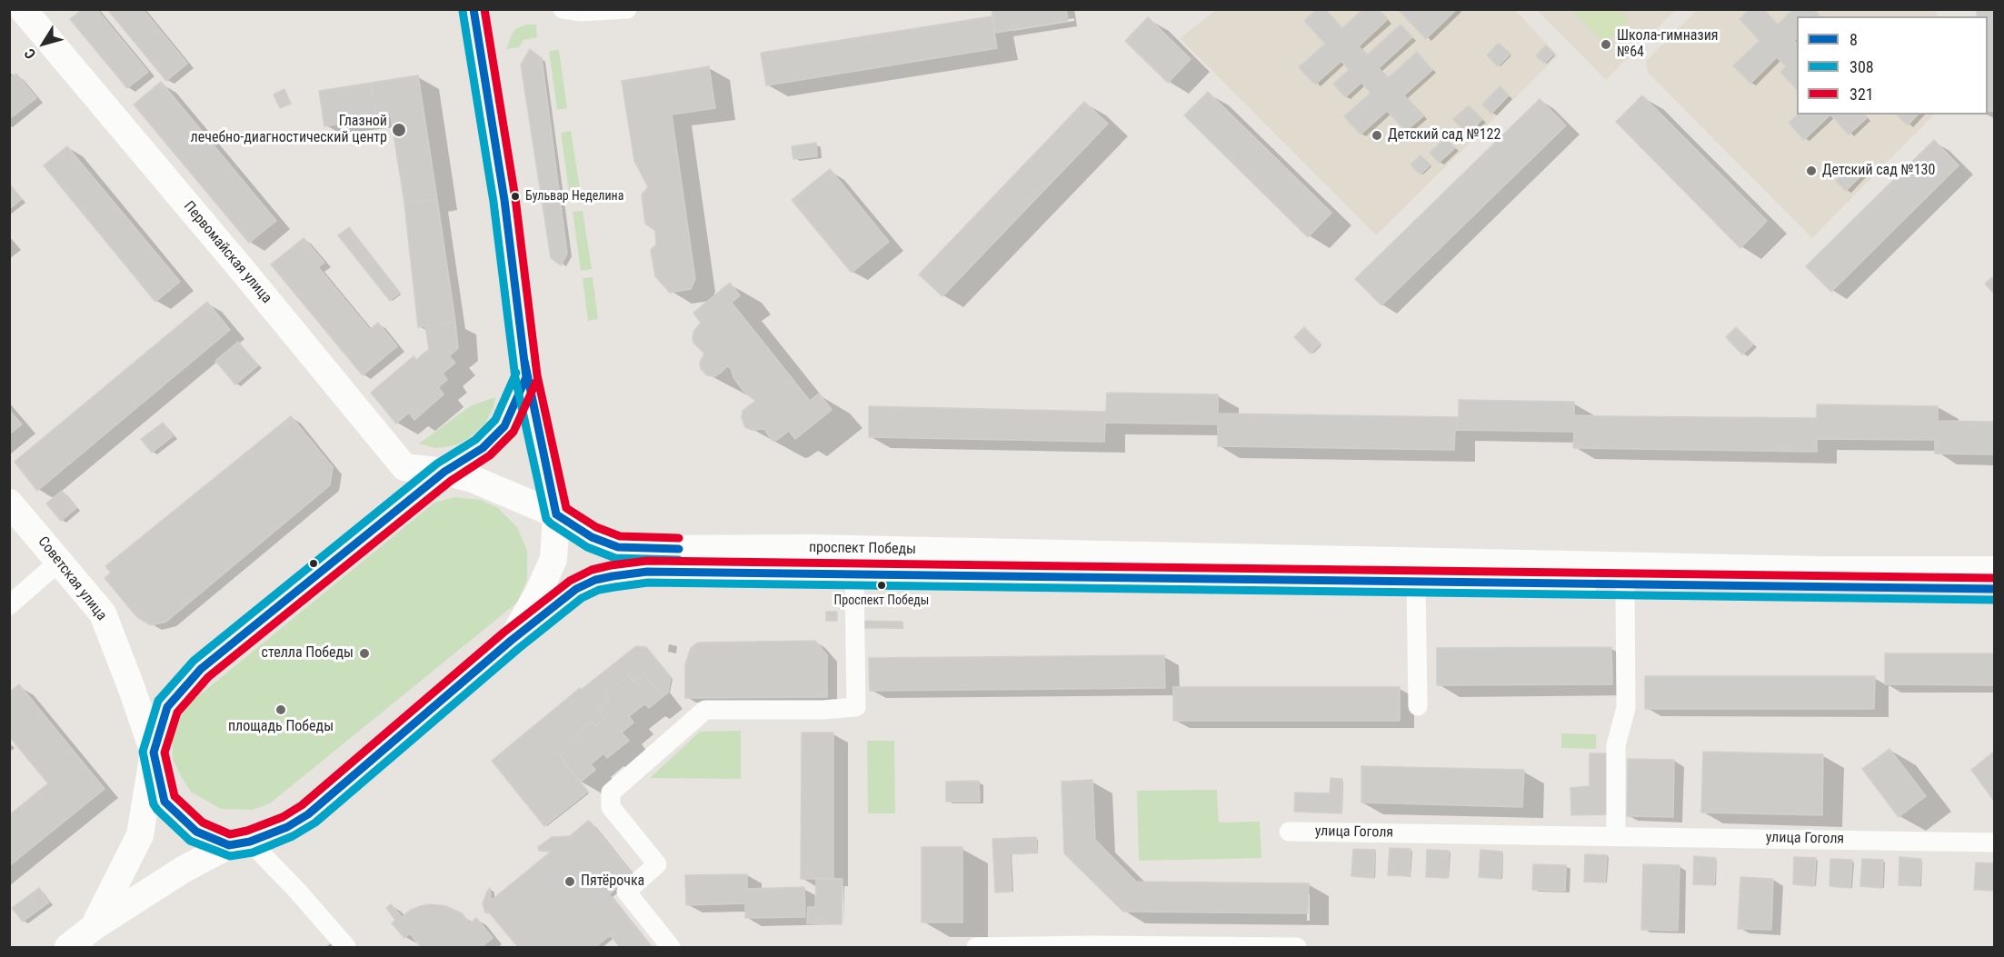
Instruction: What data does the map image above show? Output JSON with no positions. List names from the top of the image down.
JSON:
{
  "streets": {
    "main road": ["Первомайская улица", "проспект Победы", "Советская улица"],
    "street": ["улица Гоголя"]
  },
  "places": [
    "Школа-гимназия №64",
    "Глазной лечебно-диагностический центр",
    "Детский сад №122",
    "Детский сад №130",
    "Бульвар Неделина",
    "Проспект Победы",
    "стелла Победы",
    "площадь Победы",
    "Пятёрочка"
  ],
  "lines": ["transit line 8", "transit line 321", "transit line 308"],
  "legend": ["8", "308", "321"],
  "north": "bottom left"
}
